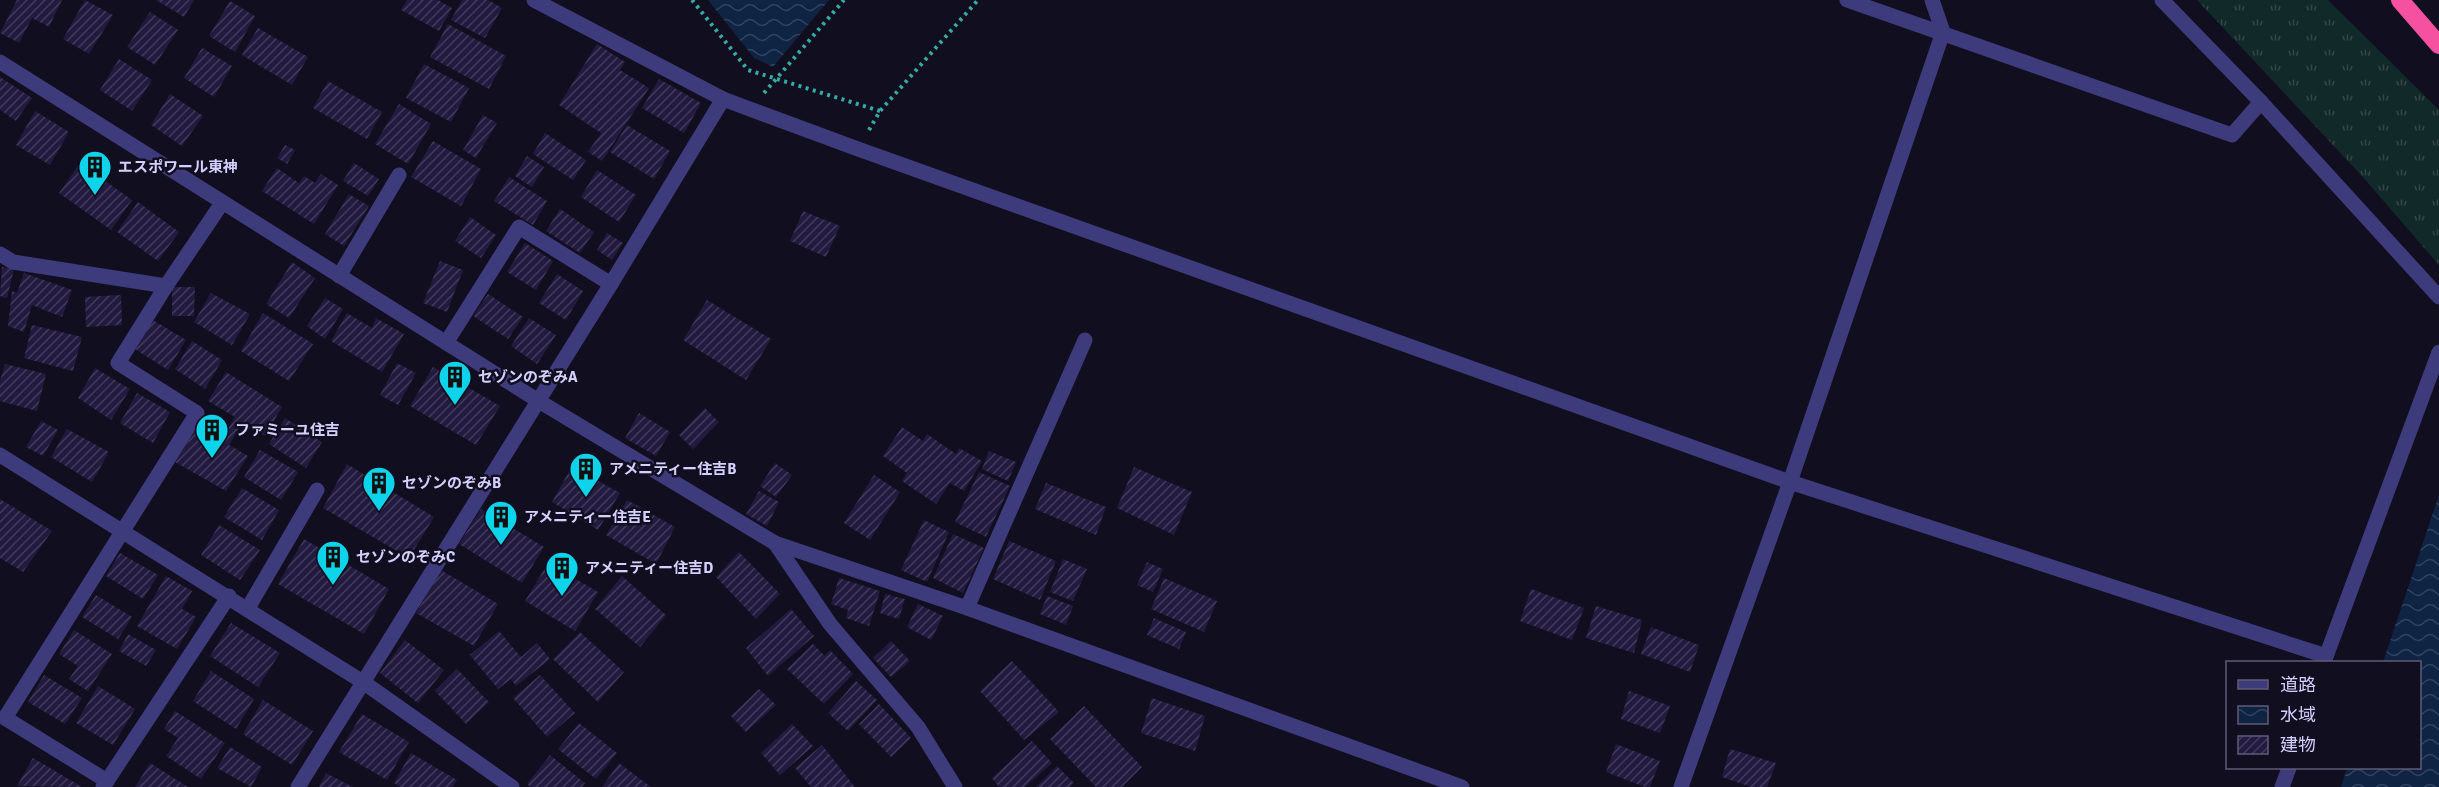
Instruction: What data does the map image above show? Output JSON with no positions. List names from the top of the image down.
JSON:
{
  "places": {
    "building": [
      "エスポワール東神",
      "セゾンのぞみA",
      "ファミーユ住吉",
      "アメニティー住吉B",
      "セゾンのぞみB",
      "アメニティー住吉E",
      "セゾンのぞみC",
      "アメニティー住吉D"
    ]
  },
  "legend": ["道路", "水域", "建物"]
}
